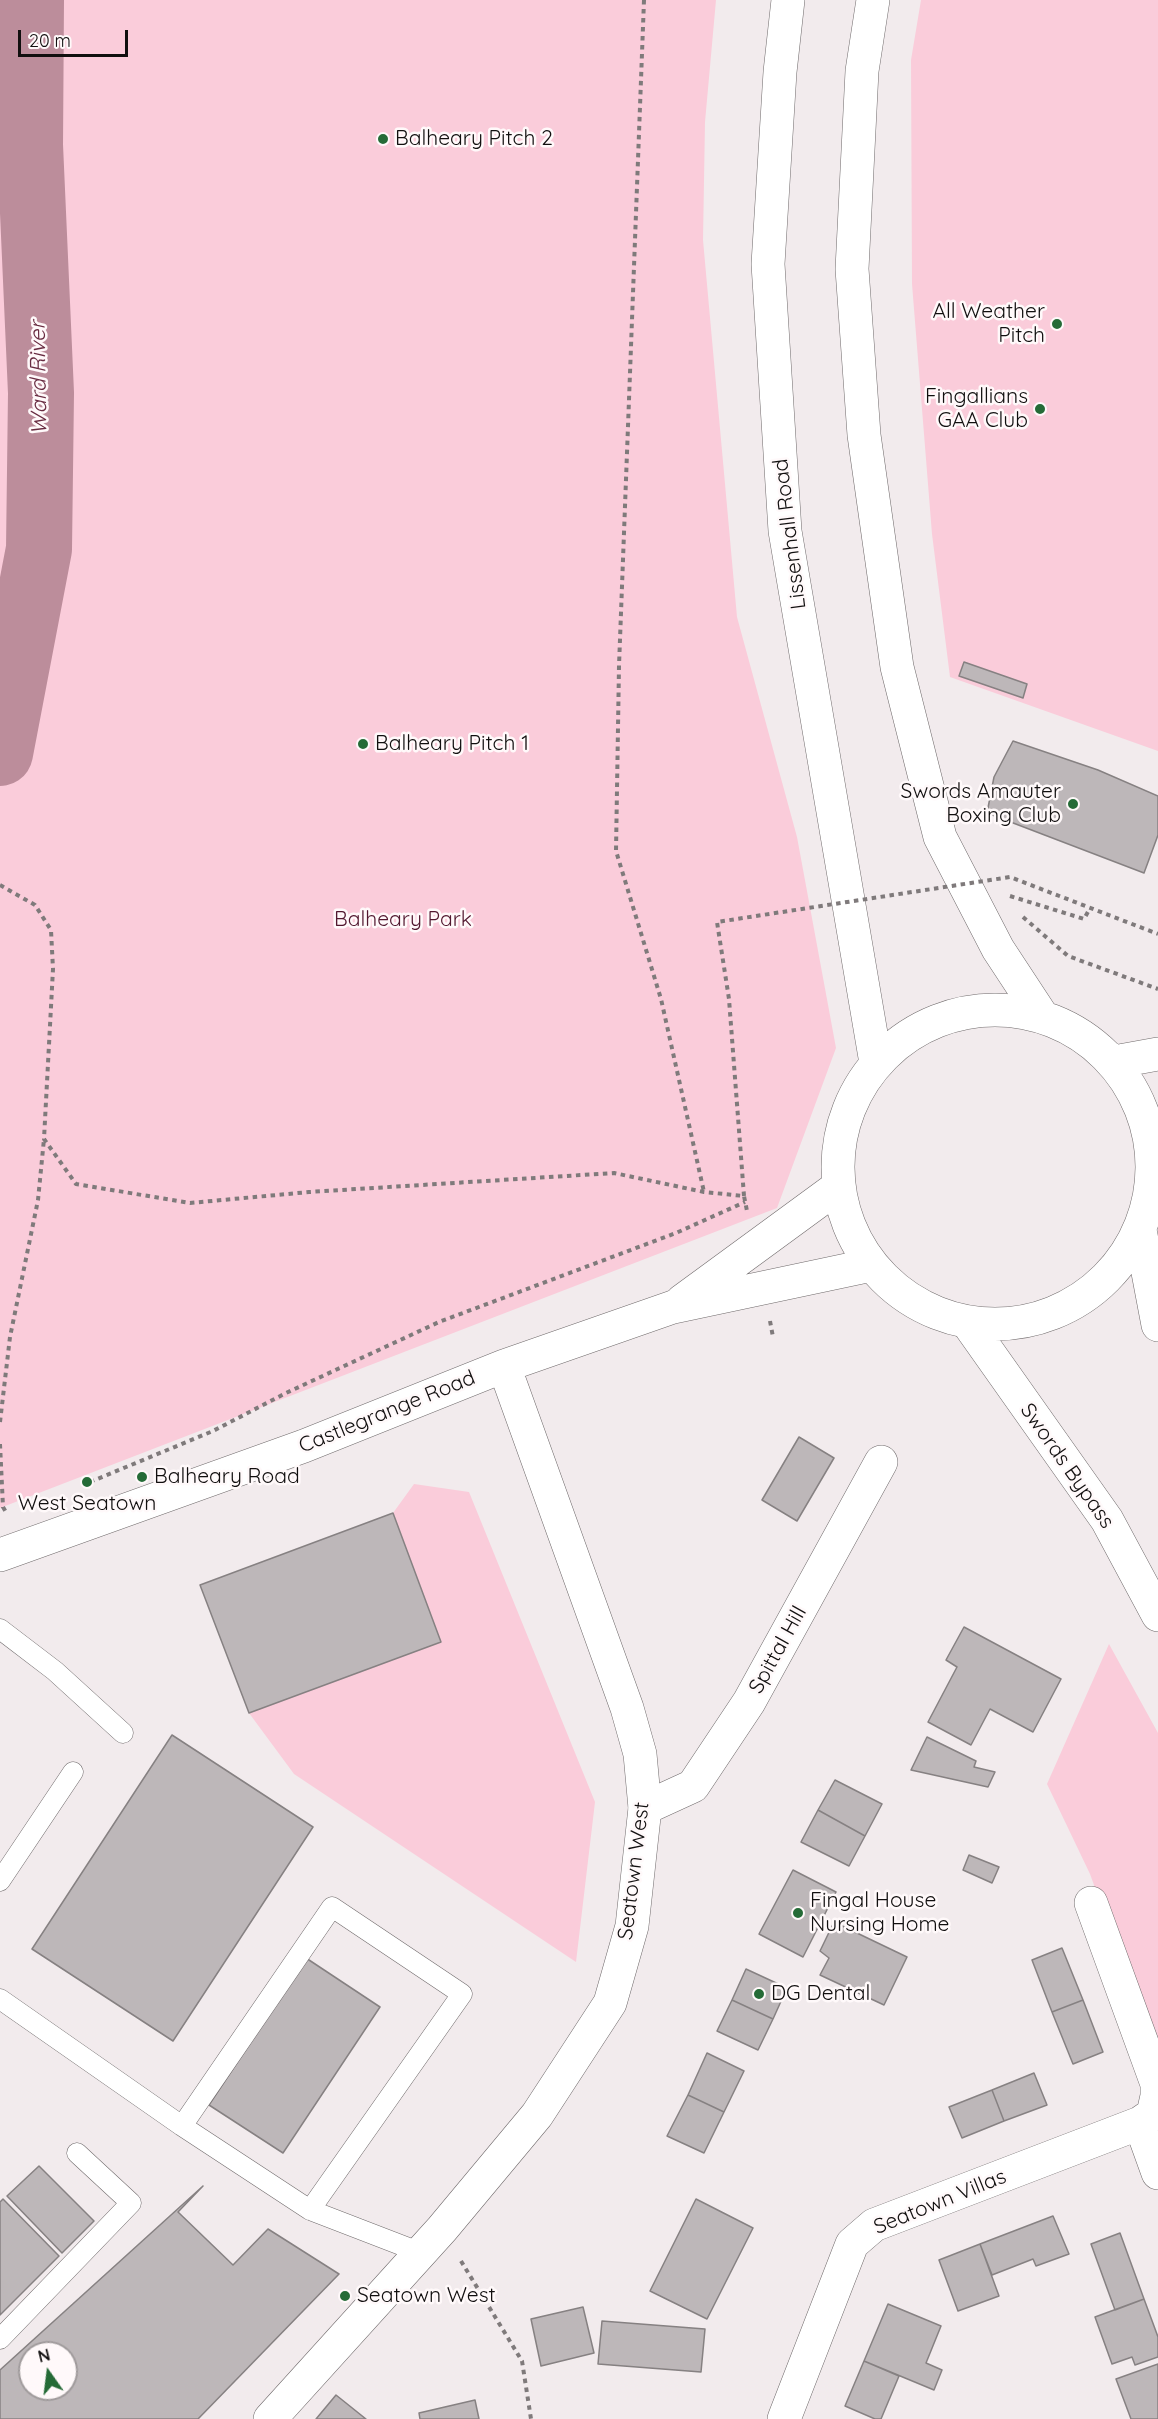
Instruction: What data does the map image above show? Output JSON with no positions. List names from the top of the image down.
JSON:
{
  "streets": {
    "main road": [
      "Lissenhall Road",
      "Castlegrange Road",
      "Swords Bypass",
      "Spittal Hill",
      "Seatown West",
      "Seatown Villas"
    ]
  },
  "crossings": [
    ["Castlegrange Road", "Seatown West"],
    ["Spittal Hill", "Seatown West"]
  ],
  "water": ["Ward River"],
  "parks": ["Balheary Park"],
  "places": [
    "Balheary Pitch 2",
    "All Weather Pitch",
    "Fingallians GAA Club",
    "Balheary Pitch 1",
    "Swords Amauter Boxing Club",
    "Balheary Road",
    "West Seatown",
    "Fingal House Nursing Home",
    "DG Dental",
    "Seatown West"
  ],
  "scale_bar": "20 m",
  "north": "top"
}
